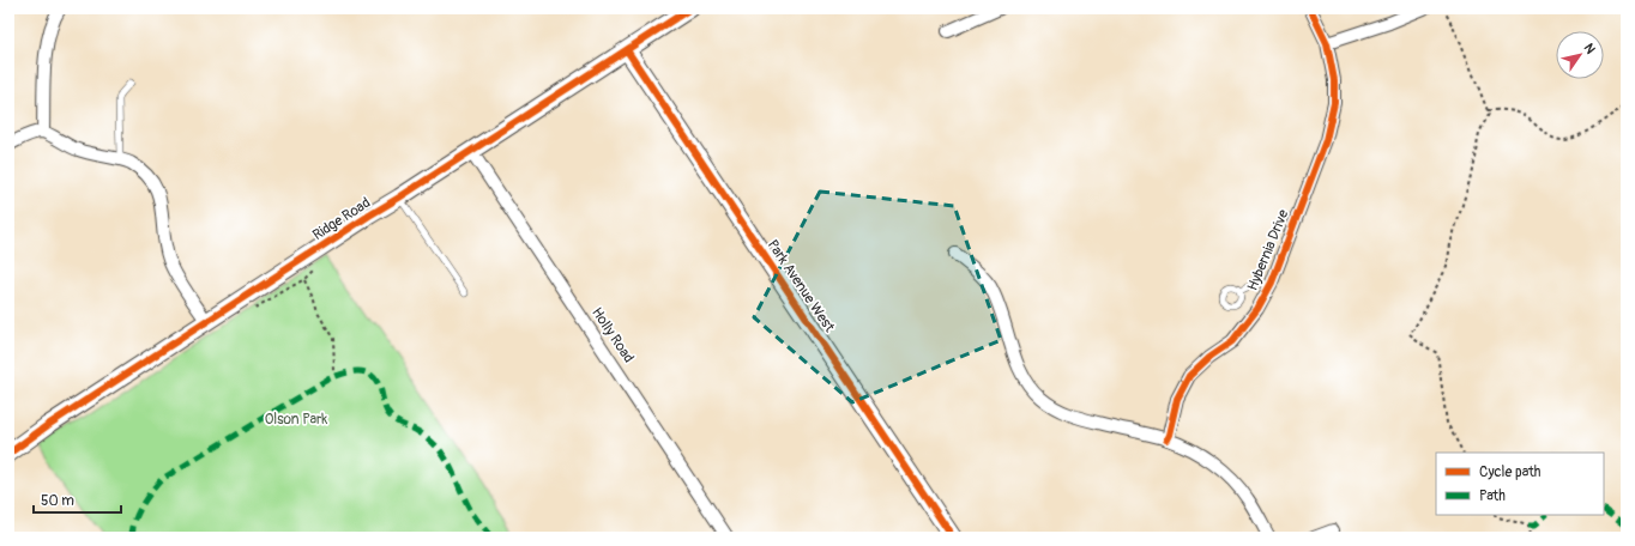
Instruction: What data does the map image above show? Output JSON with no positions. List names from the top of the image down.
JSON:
{
  "streets": {
    "street": [
      "Ridge Road",
      "Hybernia Drive",
      "Park Avenue West",
      "Holly Road"
    ]
  },
  "crossings": [
    ["Ridge Road", "Park Avenue West"],
    ["Ridge Road", "Holly Road"]
  ],
  "parks": ["Olson Park"],
  "legend": ["Cycle path", "Path"],
  "scale_bar": "50 m",
  "north": "top right"
}
